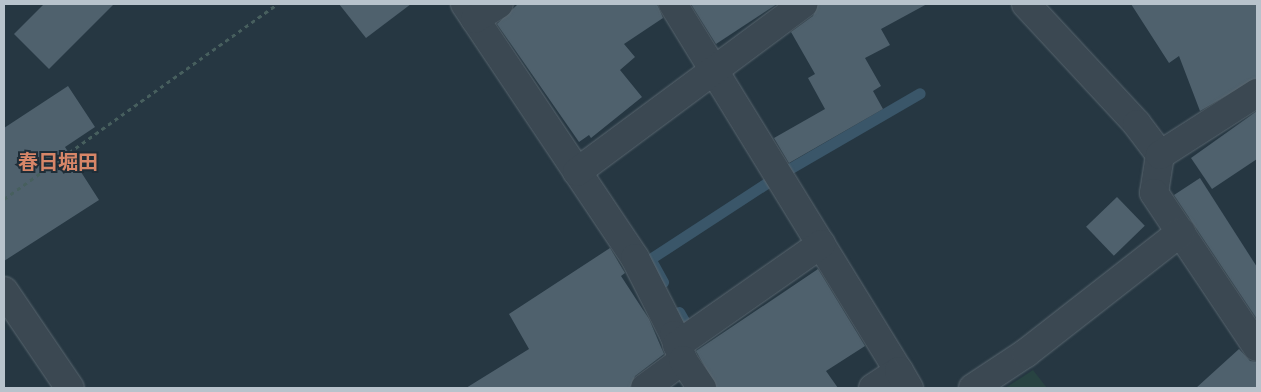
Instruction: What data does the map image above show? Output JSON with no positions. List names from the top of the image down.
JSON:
{
  "districts": ["春日堀田"]
}
